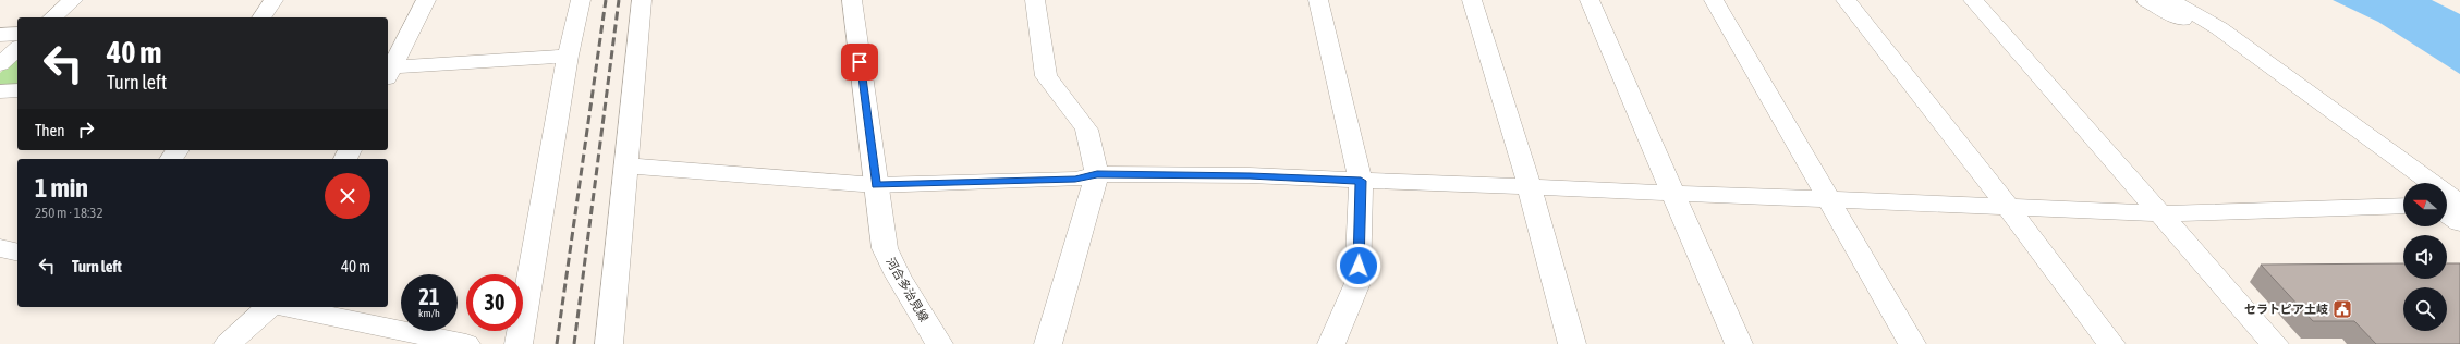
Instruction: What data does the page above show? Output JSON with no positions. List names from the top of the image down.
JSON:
{
  "streets": {
    "street": ["河合多治見線"]
  },
  "places": {
    "public building": ["セラトピア土岐"]
  },
  "north": "left",
  "page": {
    "turn": ["40 m", "Turn left"],
    "then": "Then",
    "heading": ["1 min", "250 m · 18:32"],
    "list": [
      {
        "name": "Turn left",
        "value": "40 m"
      }
    ],
    "speed": "21 km/h",
    "limit": "30"
  }
}
